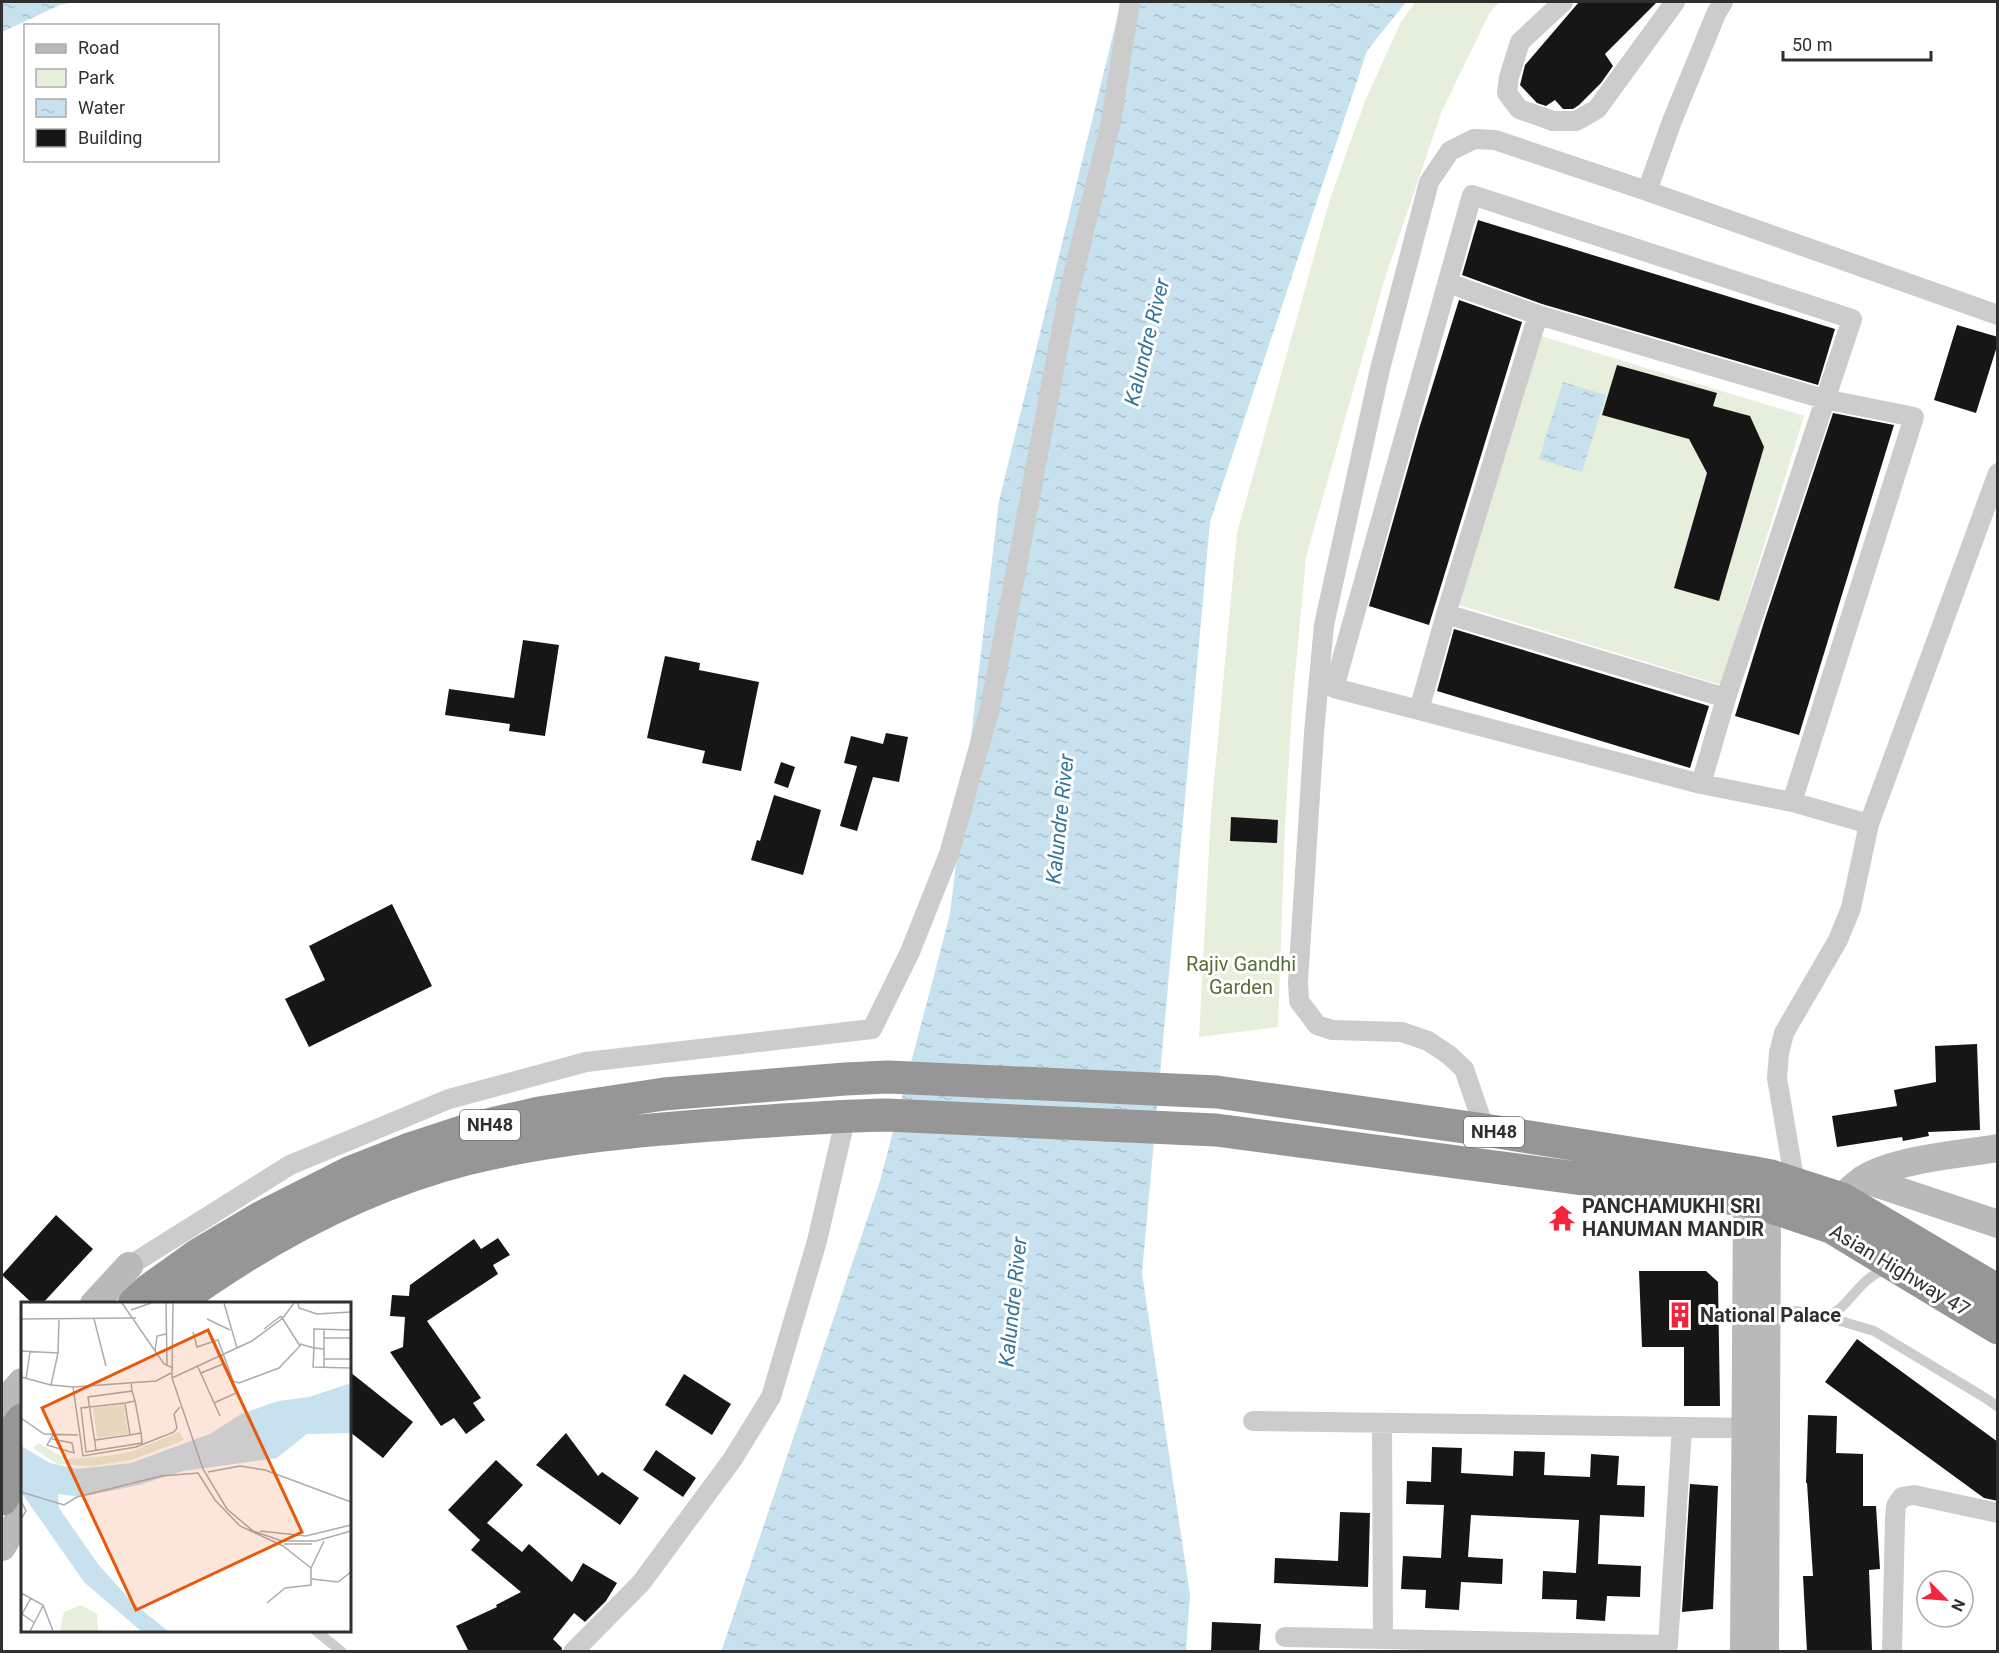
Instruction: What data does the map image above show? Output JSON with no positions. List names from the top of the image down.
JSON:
{
  "streets": {
    "highway": ["NH48", "Asian Highway 47"]
  },
  "crossings": [
    ["NH48", "Asian Highway 47"]
  ],
  "water": ["Kalundre River"],
  "parks": ["Rajiv Gandhi Garden"],
  "places": {
    "temple": ["PANCHAMUKHI SRI HANUMAN MANDIR"],
    "building": ["National Palace"]
  },
  "legend": [
    "Road",
    "Park",
    "Water",
    "Building"
  ],
  "scale_bar": "50 m",
  "north": "bottom right"
}
